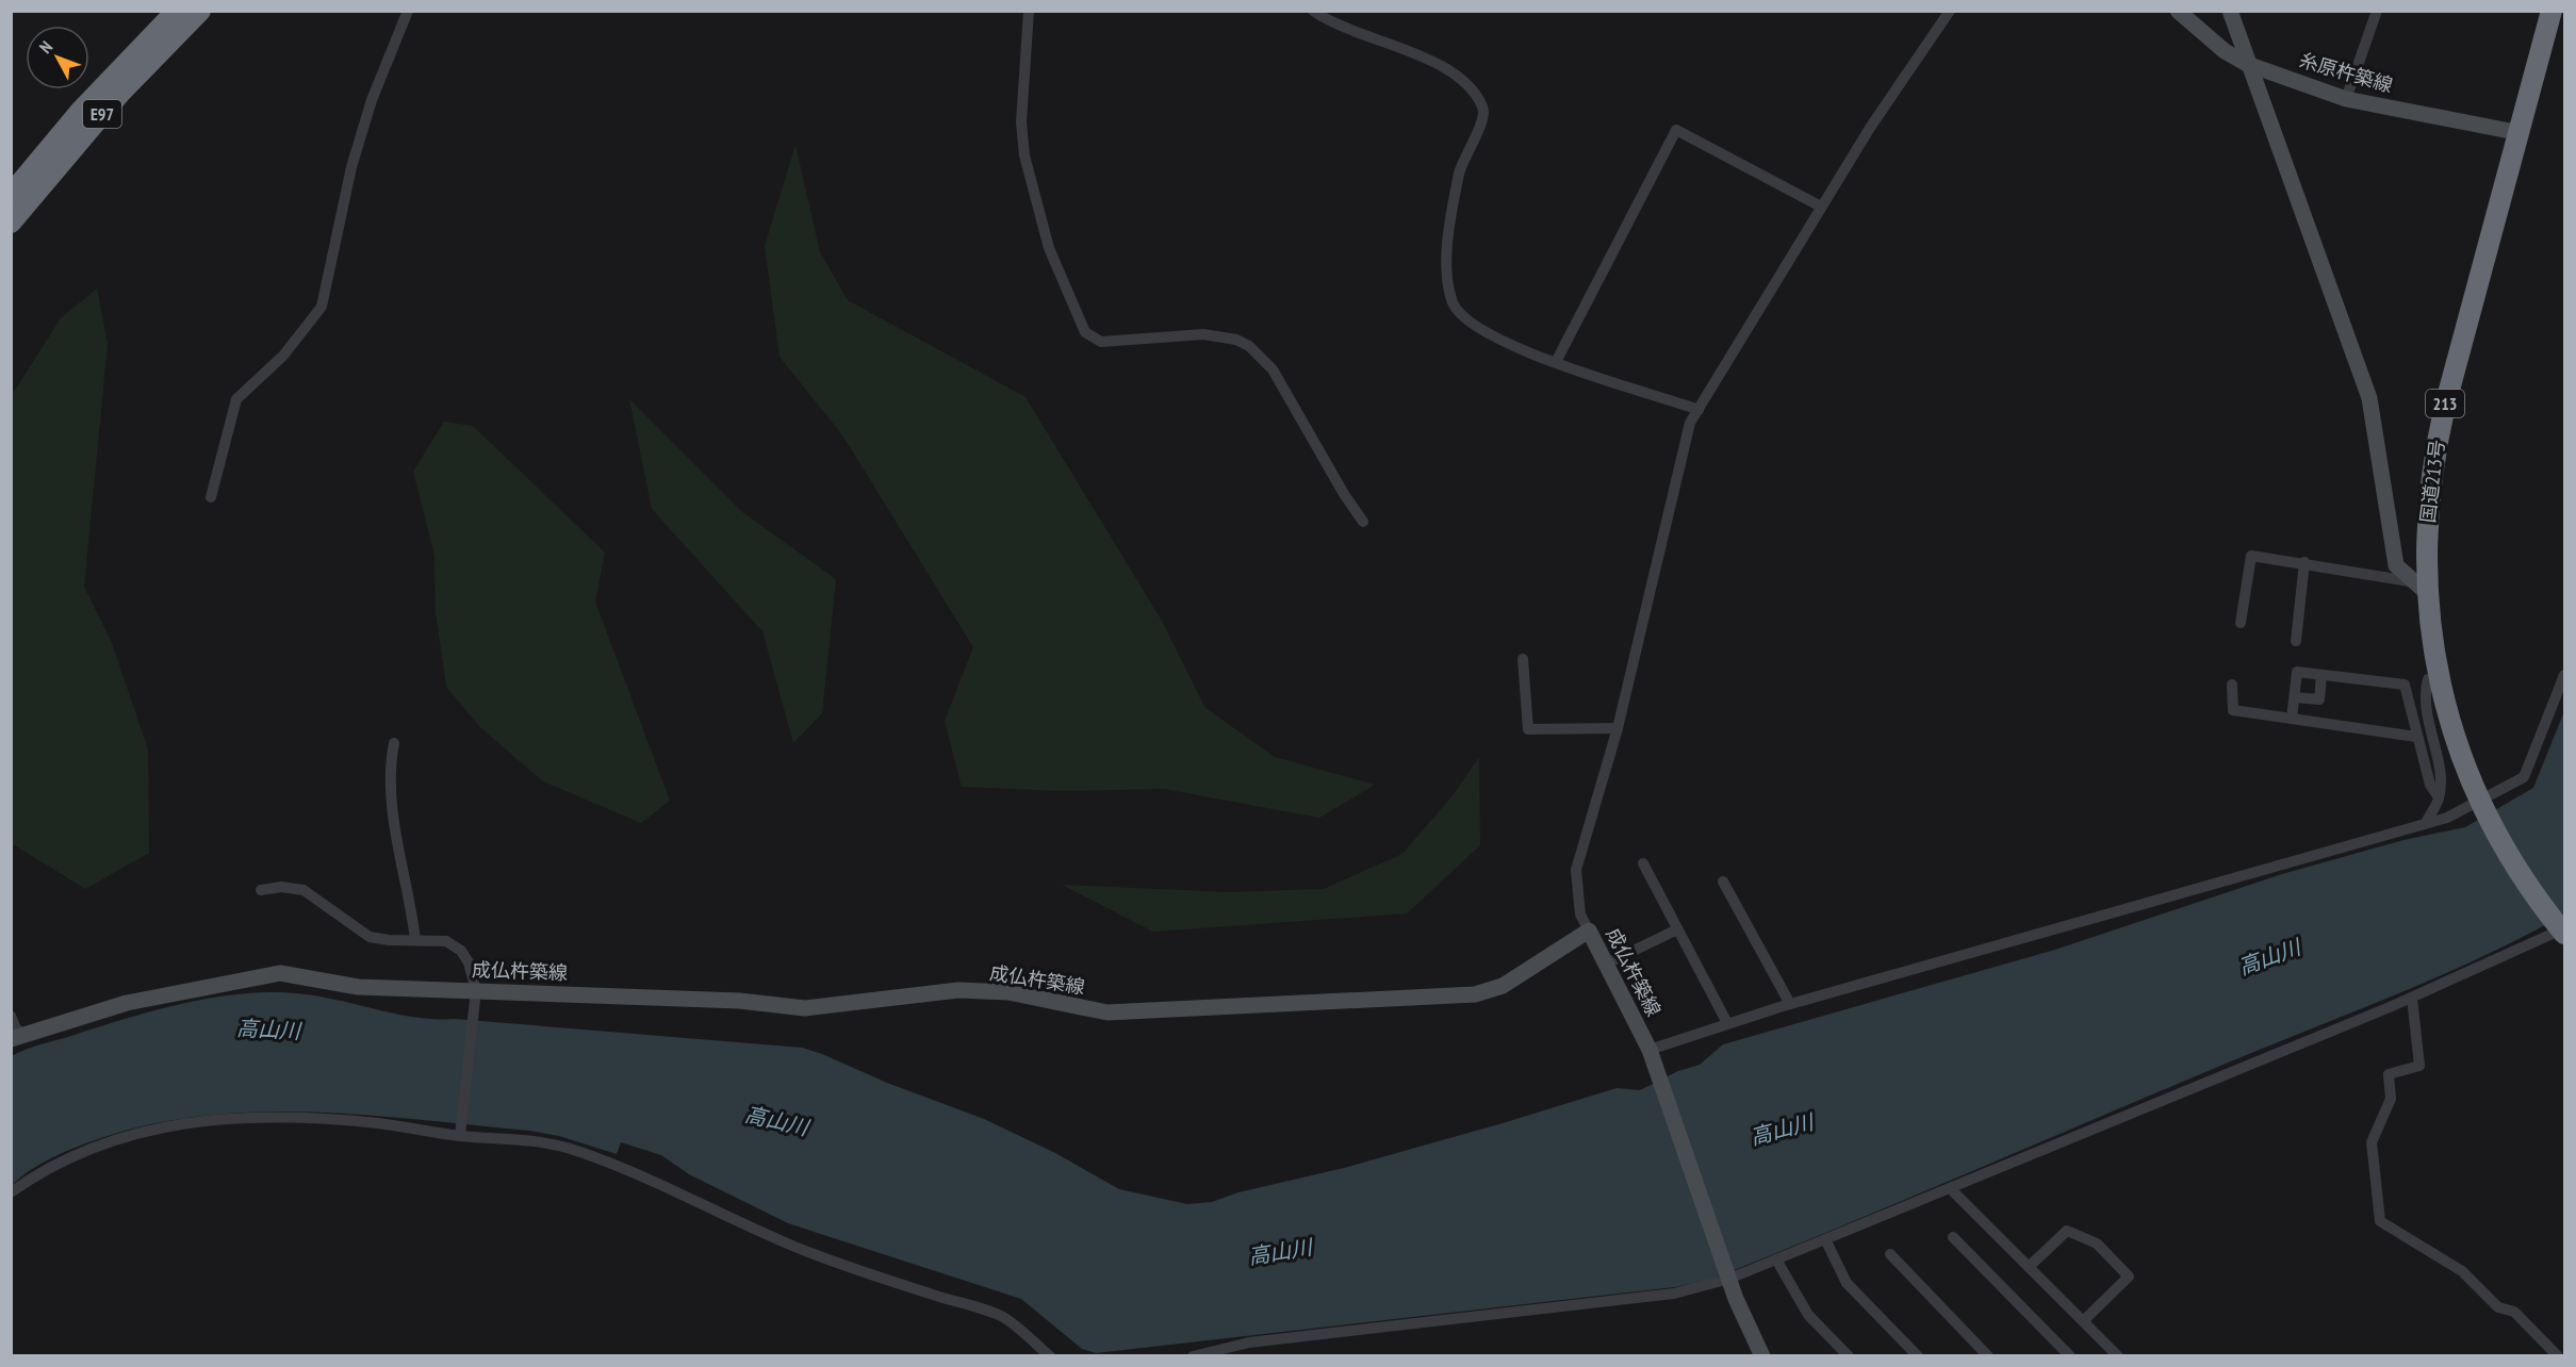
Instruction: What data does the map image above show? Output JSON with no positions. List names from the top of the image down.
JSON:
{
  "streets": {
    "highway": ["E97", "213", "国道213号"],
    "main road": ["糸原杵築線", "成仏杵築線"]
  },
  "crossings": [
    ["糸原杵築線", "国道213号"]
  ],
  "water": ["高山川"],
  "north": "top left"
}
